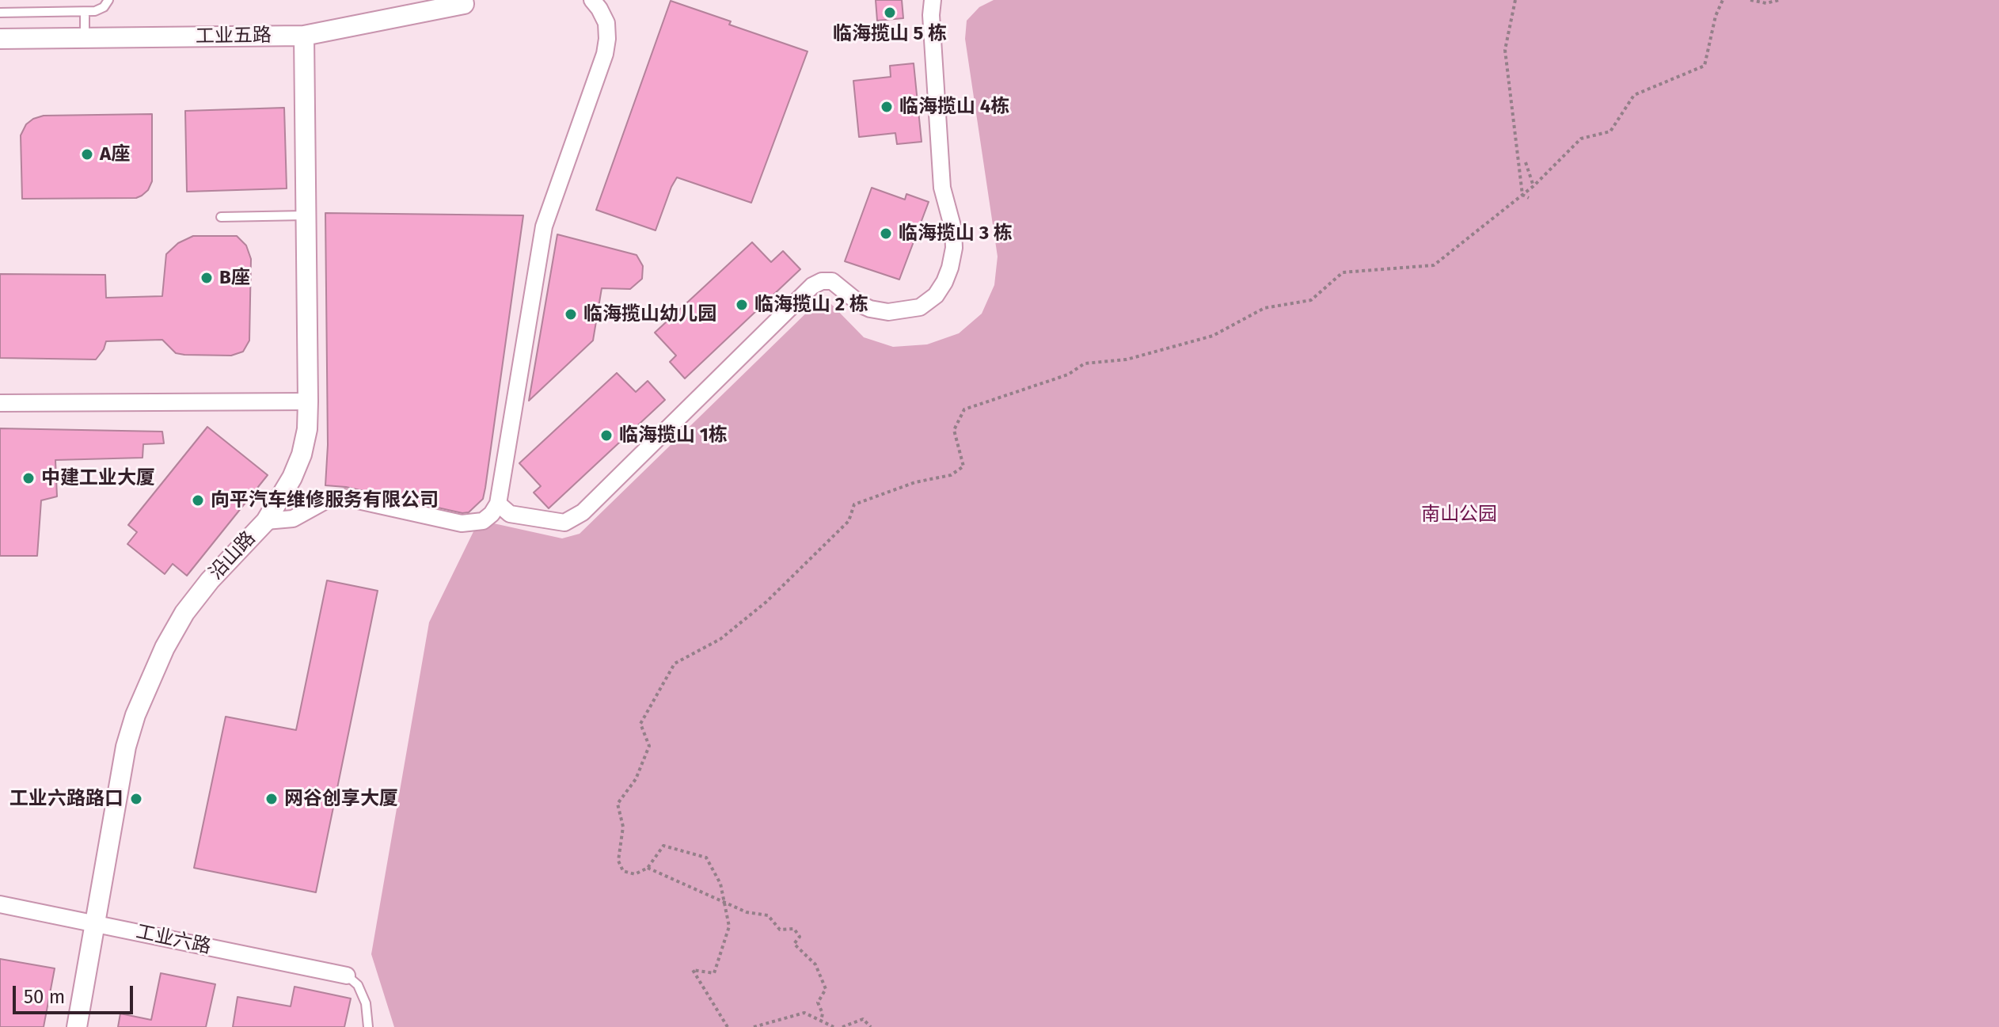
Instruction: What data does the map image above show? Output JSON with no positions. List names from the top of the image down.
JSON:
{
  "streets": {
    "street": ["工业五路", "沿山路", "工业六路"]
  },
  "crossings": [
    ["工业五路", "沿山路"],
    ["沿山路", "工业六路"]
  ],
  "parks": ["南山公园"],
  "places": [
    "临海揽山 5 栋",
    "临海揽山 4栋",
    "A座",
    "临海揽山 3 栋",
    "B座",
    "临海揽山 2 栋",
    "临海揽山幼儿园",
    "临海揽山 1栋",
    "中建工业大厦",
    "向平汽车维修服务有限公司",
    "工业六路路口",
    "网谷创享大厦"
  ],
  "scale_bar": "50 m"
}
